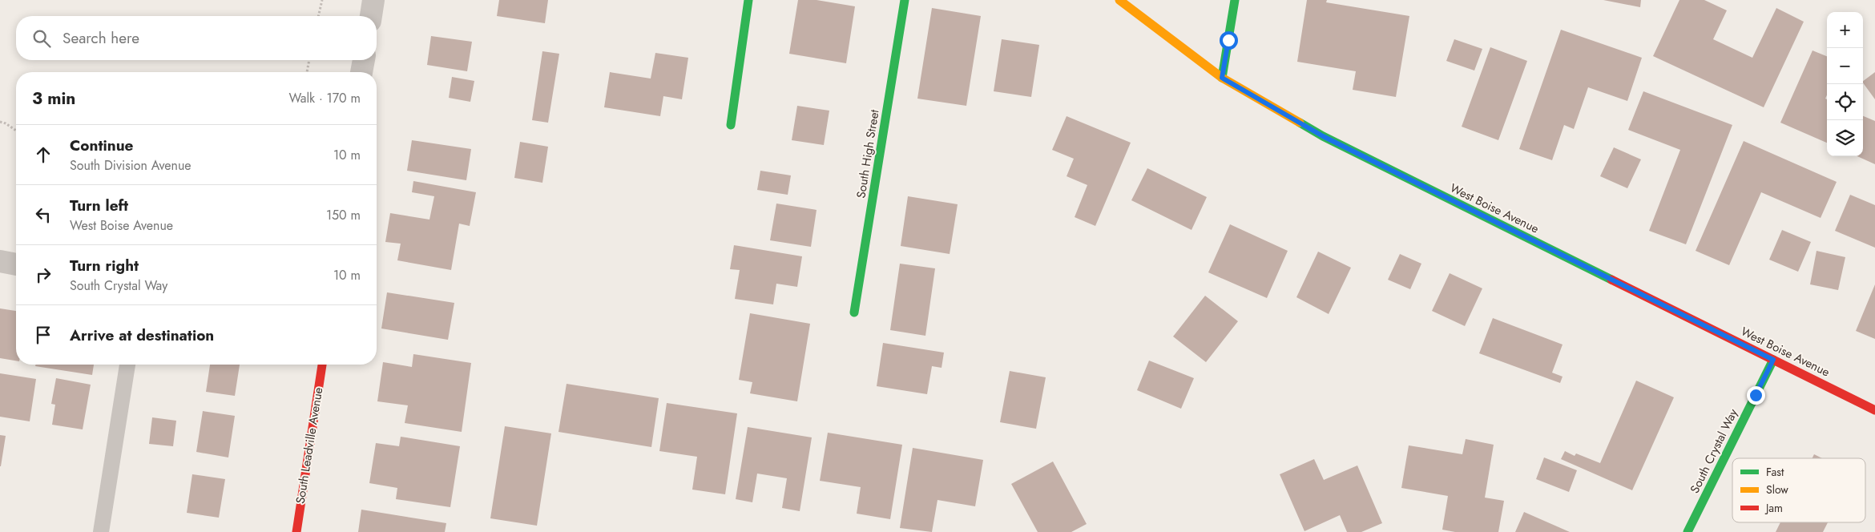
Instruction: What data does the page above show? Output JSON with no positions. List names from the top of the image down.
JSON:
{
  "streets": {
    "street": [
      "South High Street",
      "West Boise Avenue",
      "South Leadville Avenue",
      "South Crystal Way"
    ]
  },
  "crossings": [
    ["West Boise Avenue", "South Crystal Way"]
  ],
  "legend": ["Fast", "Slow", "Jam"],
  "page": {
    "map_buttons": ["+", "−"],
    "search": "Search here",
    "heading": ["3 min", "Walk · 170 m"],
    "list": [
      ["Continue", "South Division Avenue", "10 m"],
      ["Turn left", "West Boise Avenue", "150 m"],
      ["Turn right", "South Crystal Way", "10 m"],
      "Arrive at destination"
    ]
  }
}
